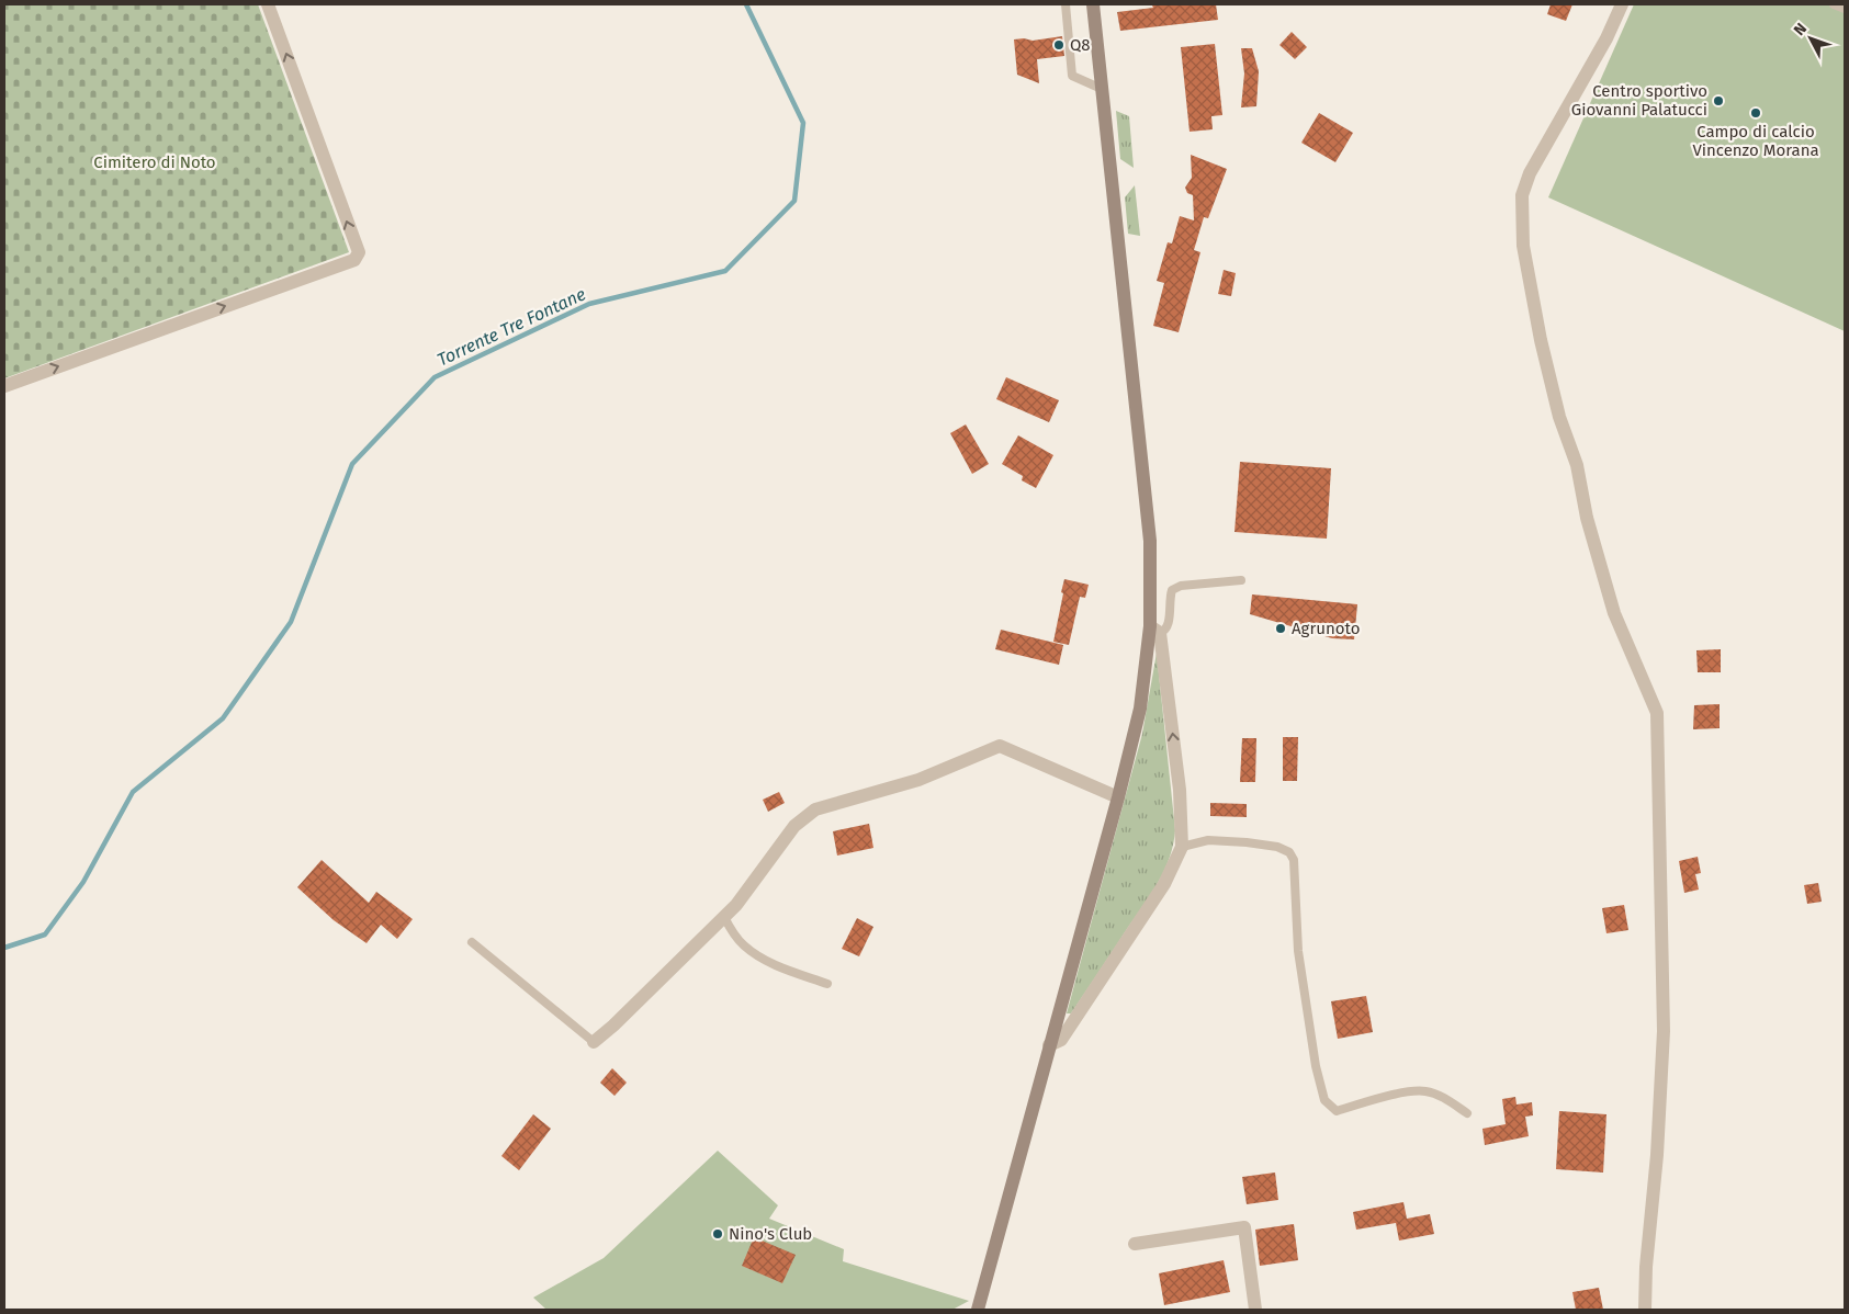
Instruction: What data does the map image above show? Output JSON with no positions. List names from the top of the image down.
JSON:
{
  "water": ["Torrente Tre Fontane"],
  "parks": ["Cimitero di Noto"],
  "places": [
    "Q8",
    "Centro sportivo Giovanni Palatucci",
    "Campo di calcio Vincenzo Morana",
    "Agrunoto",
    "Nino's Club"
  ],
  "north": "top left"
}
